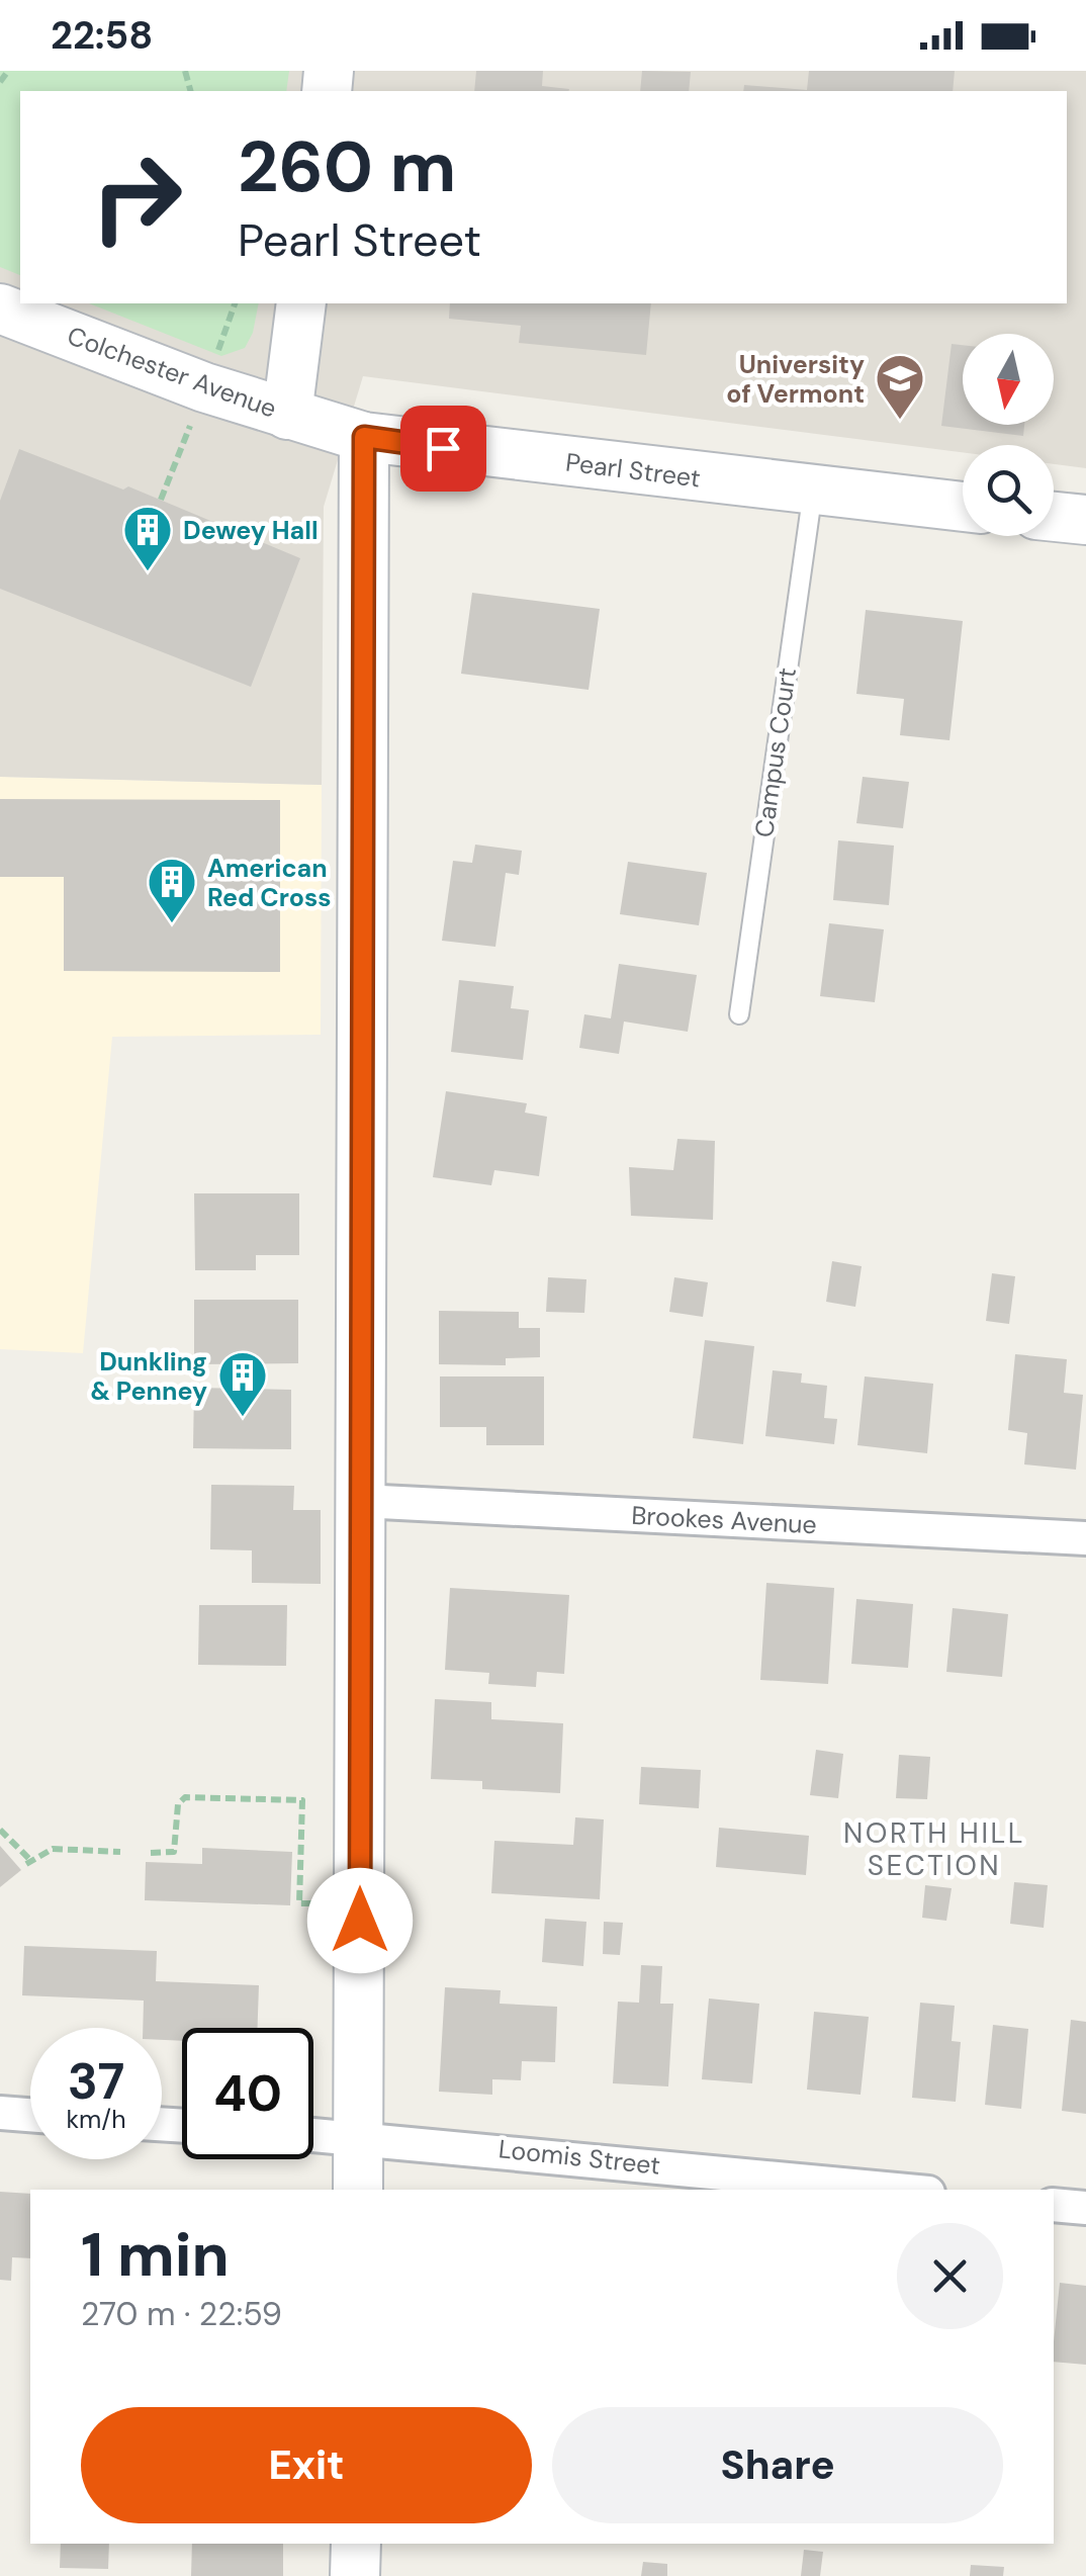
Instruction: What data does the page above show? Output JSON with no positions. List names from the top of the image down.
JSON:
{
  "streets": {
    "street": [
      "Colchester Avenue",
      "Pearl Street",
      "Brookes Avenue",
      "Loomis Street"
    ],
    "lane": ["Campus Court"]
  },
  "crossings": [
    ["Colchester Avenue", "Pearl Street"],
    ["Pearl Street", "Campus Court"]
  ],
  "districts": ["NORTH HILL SECTION"],
  "places": {
    "school or university": ["University of Vermont"],
    "building": ["Dewey Hall", "American Red Cross", "Dunkling & Penney"]
  },
  "north": "bottom",
  "page": {
    "status": "22:58",
    "turn": ["260 m", "Pearl Street"],
    "speed": "37 km/h",
    "limit": "40",
    "heading": ["1 min", "270 m · 22:59"],
    "buttons": ["Exit", "Share"]
  }
}
